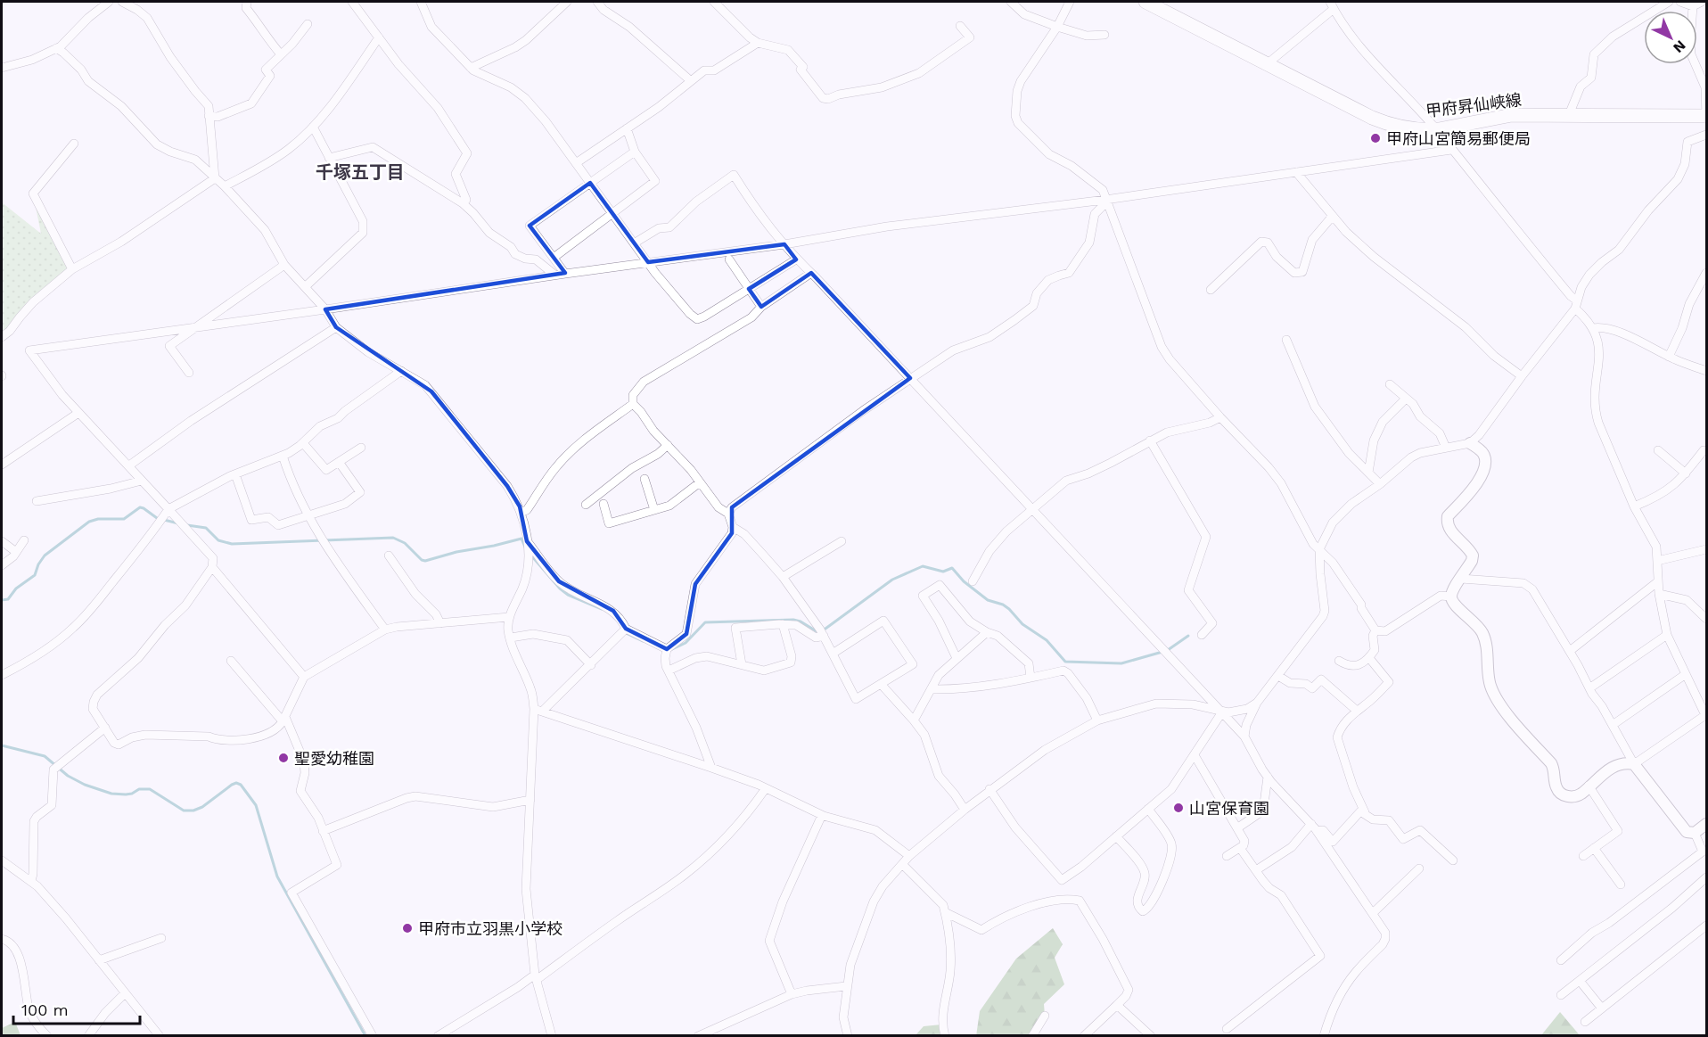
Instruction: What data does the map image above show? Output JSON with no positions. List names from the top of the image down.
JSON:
{
  "streets": {
    "main road": ["甲府昇仙峡線"]
  },
  "districts": ["千塚五丁目"],
  "places": [
    "甲府山宮簡易郵便局",
    "聖愛幼稚園",
    "山宮保育園",
    "甲府市立羽黒小学校"
  ],
  "scale_bar": "100 m",
  "north": "bottom right"
}
